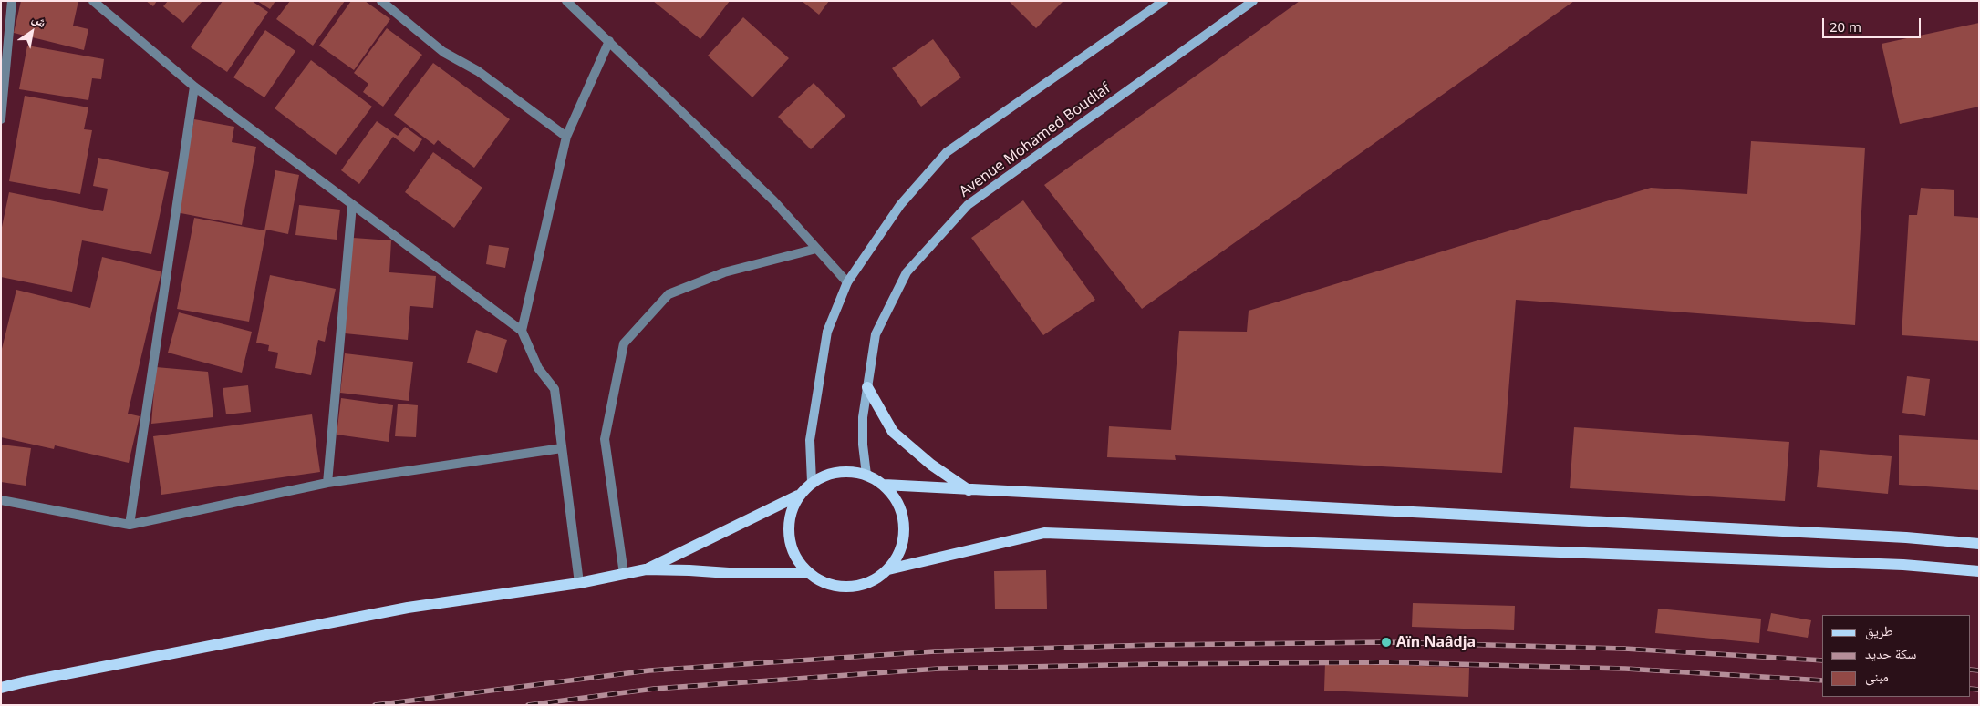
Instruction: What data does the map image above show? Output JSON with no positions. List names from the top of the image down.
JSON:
{
  "streets": {
    "main road": ["Avenue Mohamed Boudiaf"]
  },
  "places": ["Aïn Naâdja"],
  "legend": ["طريق", "سكة حديد", "مبنى"],
  "scale_bar": "20 m",
  "north": "top right"
}
